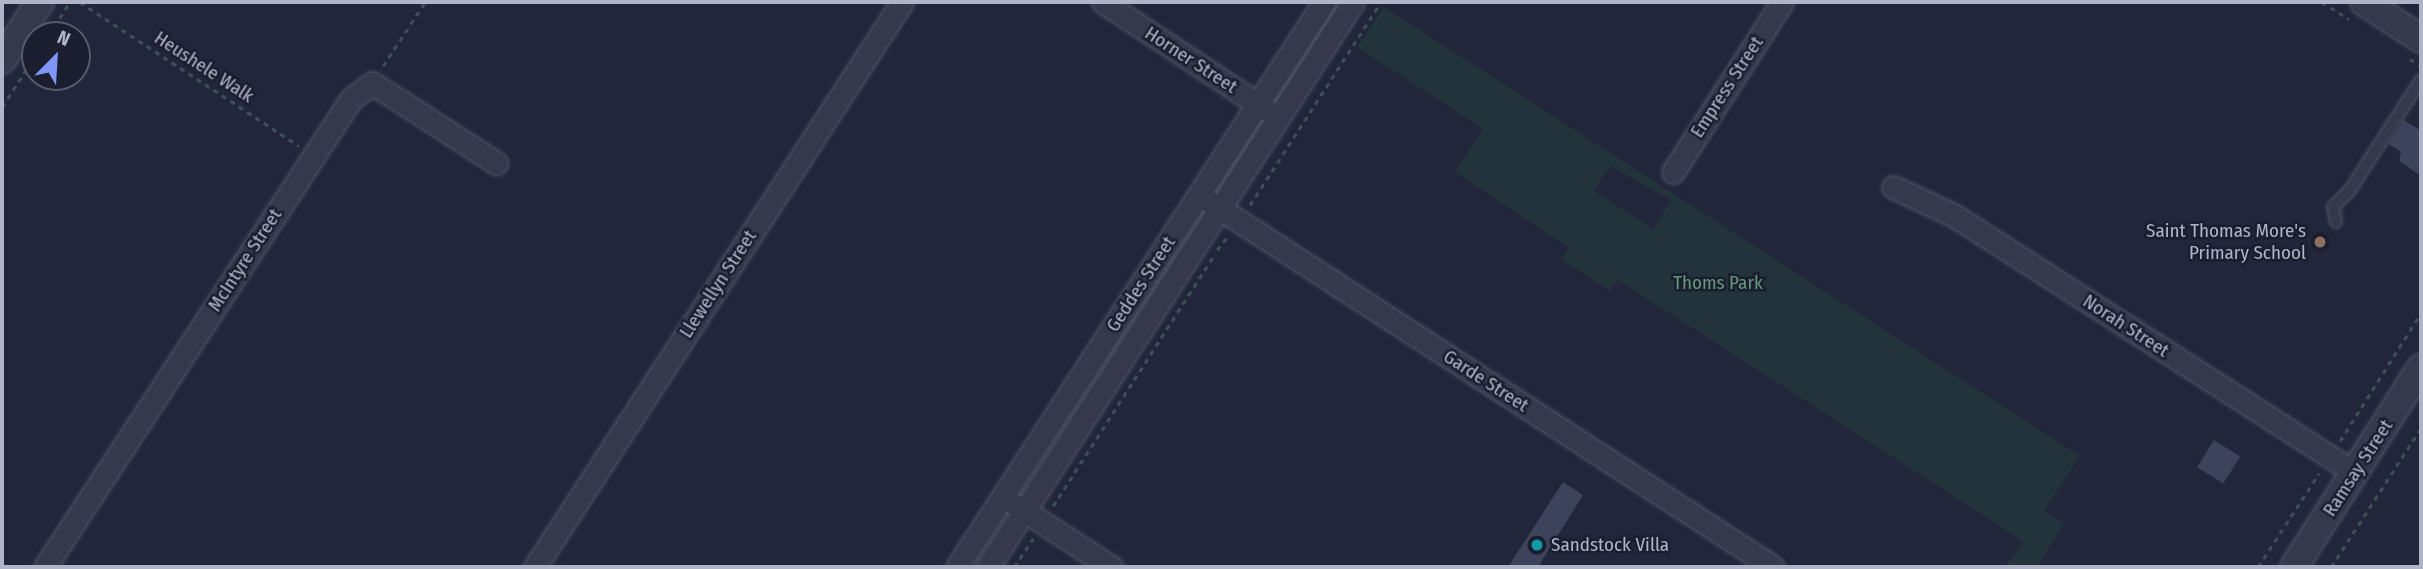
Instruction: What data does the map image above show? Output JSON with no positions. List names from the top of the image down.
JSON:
{
  "streets": {
    "street": [
      "Horner Street",
      "Empress Street",
      "McIntyre Street",
      "Llewellyn Street",
      "Geddes Street",
      "Norah Street",
      "Garde Street",
      "Ramsay Street"
    ],
    "path": ["Heushele Walk"]
  },
  "crossings": [
    ["Horner Street", "Geddes Street"],
    ["Heushele Walk", "McIntyre Street"],
    ["Geddes Street", "Garde Street"],
    ["Norah Street", "Ramsay Street"]
  ],
  "parks": ["Thoms Park"],
  "places": ["Saint Thomas More's Primary School", "Sandstock Villa"],
  "north": "top right"
}
